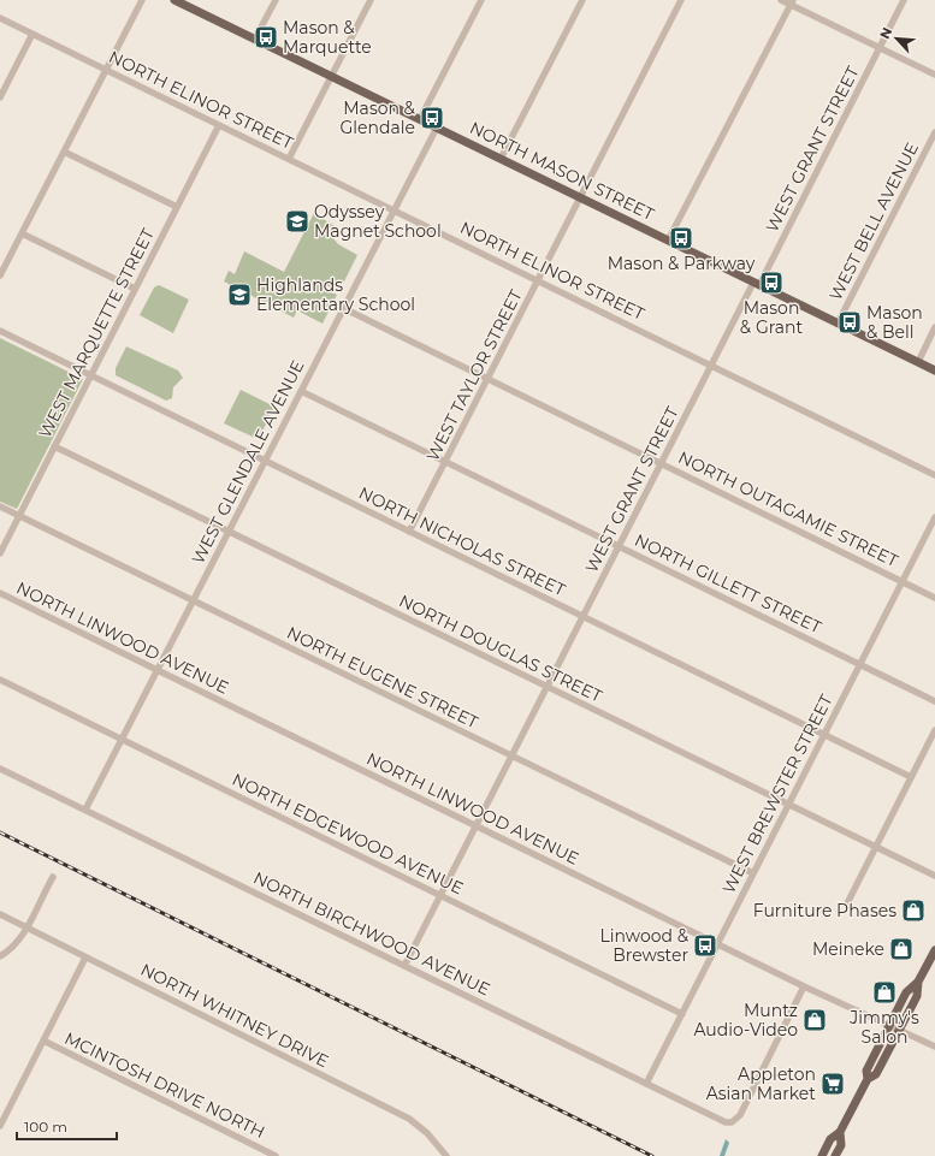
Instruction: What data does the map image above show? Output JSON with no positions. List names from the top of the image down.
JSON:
{
  "streets": {
    "main road": ["NORTH MASON STREET"],
    "street": [
      "NORTH ELINOR STREET",
      "WEST GRANT STREET",
      "WEST BELL AVENUE",
      "WEST MARQUETTE STREET",
      "WEST TAYLOR STREET",
      "WEST GLENDALE AVENUE",
      "NORTH OUTAGAMIE STREET",
      "NORTH NICHOLAS STREET",
      "NORTH GILLETT STREET",
      "NORTH LINWOOD AVENUE",
      "NORTH DOUGLAS STREET",
      "NORTH EUGENE STREET",
      "WEST BREWSTER STREET",
      "NORTH EDGEWOOD AVENUE",
      "NORTH BIRCHWOOD AVENUE",
      "NORTH WHITNEY DRIVE",
      "MCINTOSH DRIVE NORTH"
    ]
  },
  "crossings": [
    ["NORTH ELINOR STREET", "WEST GRANT STREET"],
    ["NORTH ELINOR STREET", "WEST MARQUETTE STREET"],
    ["NORTH ELINOR STREET", "WEST TAYLOR STREET"],
    ["NORTH ELINOR STREET", "WEST GLENDALE AVENUE"],
    ["WEST GRANT STREET", "NORTH MASON STREET"],
    ["WEST GRANT STREET", "NORTH OUTAGAMIE STREET"],
    ["WEST GRANT STREET", "NORTH NICHOLAS STREET"],
    ["WEST GRANT STREET", "NORTH GILLETT STREET"],
    ["WEST GRANT STREET", "NORTH LINWOOD AVENUE"],
    ["WEST GRANT STREET", "NORTH DOUGLAS STREET"],
    ["WEST GRANT STREET", "NORTH EUGENE STREET"],
    ["WEST GRANT STREET", "NORTH EDGEWOOD AVENUE"],
    ["WEST GRANT STREET", "NORTH BIRCHWOOD AVENUE"],
    ["NORTH MASON STREET", "WEST BELL AVENUE"],
    ["NORTH MASON STREET", "WEST TAYLOR STREET"],
    ["NORTH MASON STREET", "WEST GLENDALE AVENUE"],
    ["WEST MARQUETTE STREET", "NORTH NICHOLAS STREET"],
    ["WEST MARQUETTE STREET", "NORTH DOUGLAS STREET"],
    ["WEST MARQUETTE STREET", "NORTH EUGENE STREET"],
    ["WEST TAYLOR STREET", "NORTH OUTAGAMIE STREET"],
    ["WEST TAYLOR STREET", "NORTH NICHOLAS STREET"],
    ["WEST TAYLOR STREET", "NORTH GILLETT STREET"],
    ["WEST GLENDALE AVENUE", "NORTH OUTAGAMIE STREET"],
    ["WEST GLENDALE AVENUE", "NORTH NICHOLAS STREET"],
    ["WEST GLENDALE AVENUE", "NORTH GILLETT STREET"],
    ["WEST GLENDALE AVENUE", "NORTH LINWOOD AVENUE"],
    ["WEST GLENDALE AVENUE", "NORTH DOUGLAS STREET"],
    ["WEST GLENDALE AVENUE", "NORTH EUGENE STREET"],
    ["WEST GLENDALE AVENUE", "NORTH EDGEWOOD AVENUE"],
    ["WEST GLENDALE AVENUE", "NORTH BIRCHWOOD AVENUE"],
    ["NORTH OUTAGAMIE STREET", "WEST BREWSTER STREET"],
    ["NORTH NICHOLAS STREET", "WEST BREWSTER STREET"],
    ["NORTH GILLETT STREET", "WEST BREWSTER STREET"],
    ["NORTH LINWOOD AVENUE", "WEST BREWSTER STREET"],
    ["NORTH LINWOOD AVENUE", "NORTH BIRCHWOOD AVENUE"],
    ["NORTH DOUGLAS STREET", "WEST BREWSTER STREET"],
    ["NORTH EUGENE STREET", "WEST BREWSTER STREET"],
    ["WEST BREWSTER STREET", "NORTH EDGEWOOD AVENUE"],
    ["WEST BREWSTER STREET", "NORTH BIRCHWOOD AVENUE"]
  ],
  "places": {
    "bus stop": [
      "Mason & Marquette",
      "Mason & Glendale",
      "Mason & Parkway",
      "Mason & Grant",
      "Mason & Bell",
      "Linwood & Brewster"
    ],
    "school or university": ["Odyssey Magnet School", "Highlands Elementary School"],
    "shop": [
      "Furniture Phases",
      "Meineke",
      "Jimmy's Salon",
      "Muntz Audio-Video"
    ],
    "supermarket": ["Appleton Asian Market"]
  },
  "scale_bar": "100 m",
  "north": "top left"
}
